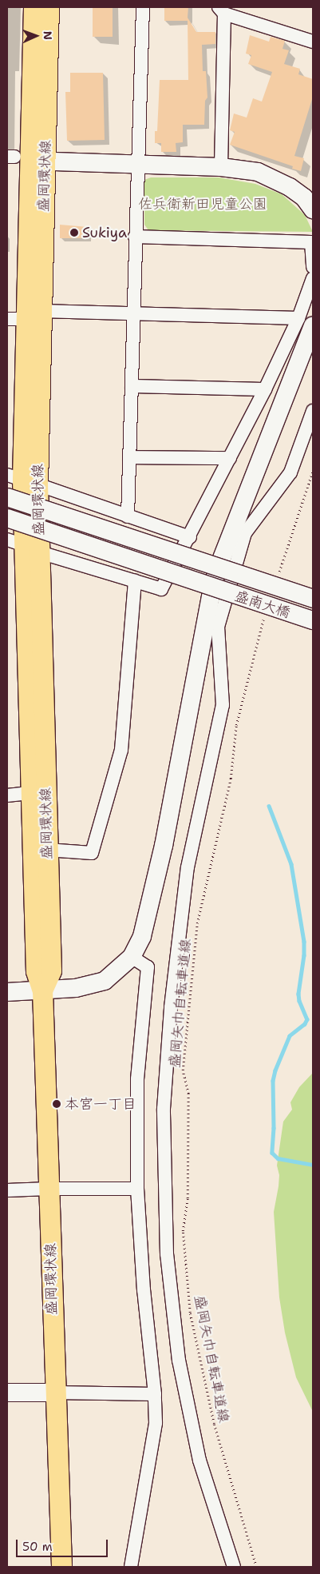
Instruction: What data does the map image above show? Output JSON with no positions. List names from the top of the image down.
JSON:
{
  "streets": {
    "main road": ["盛岡環状線"],
    "street": ["盛南大橋"],
    "path": ["盛岡矢巾自転車道線"]
  },
  "parks": ["佐兵衛新田児童公園"],
  "places": ["Sukiya", "本宮一丁目"],
  "scale_bar": "50 m",
  "north": "right"
}
